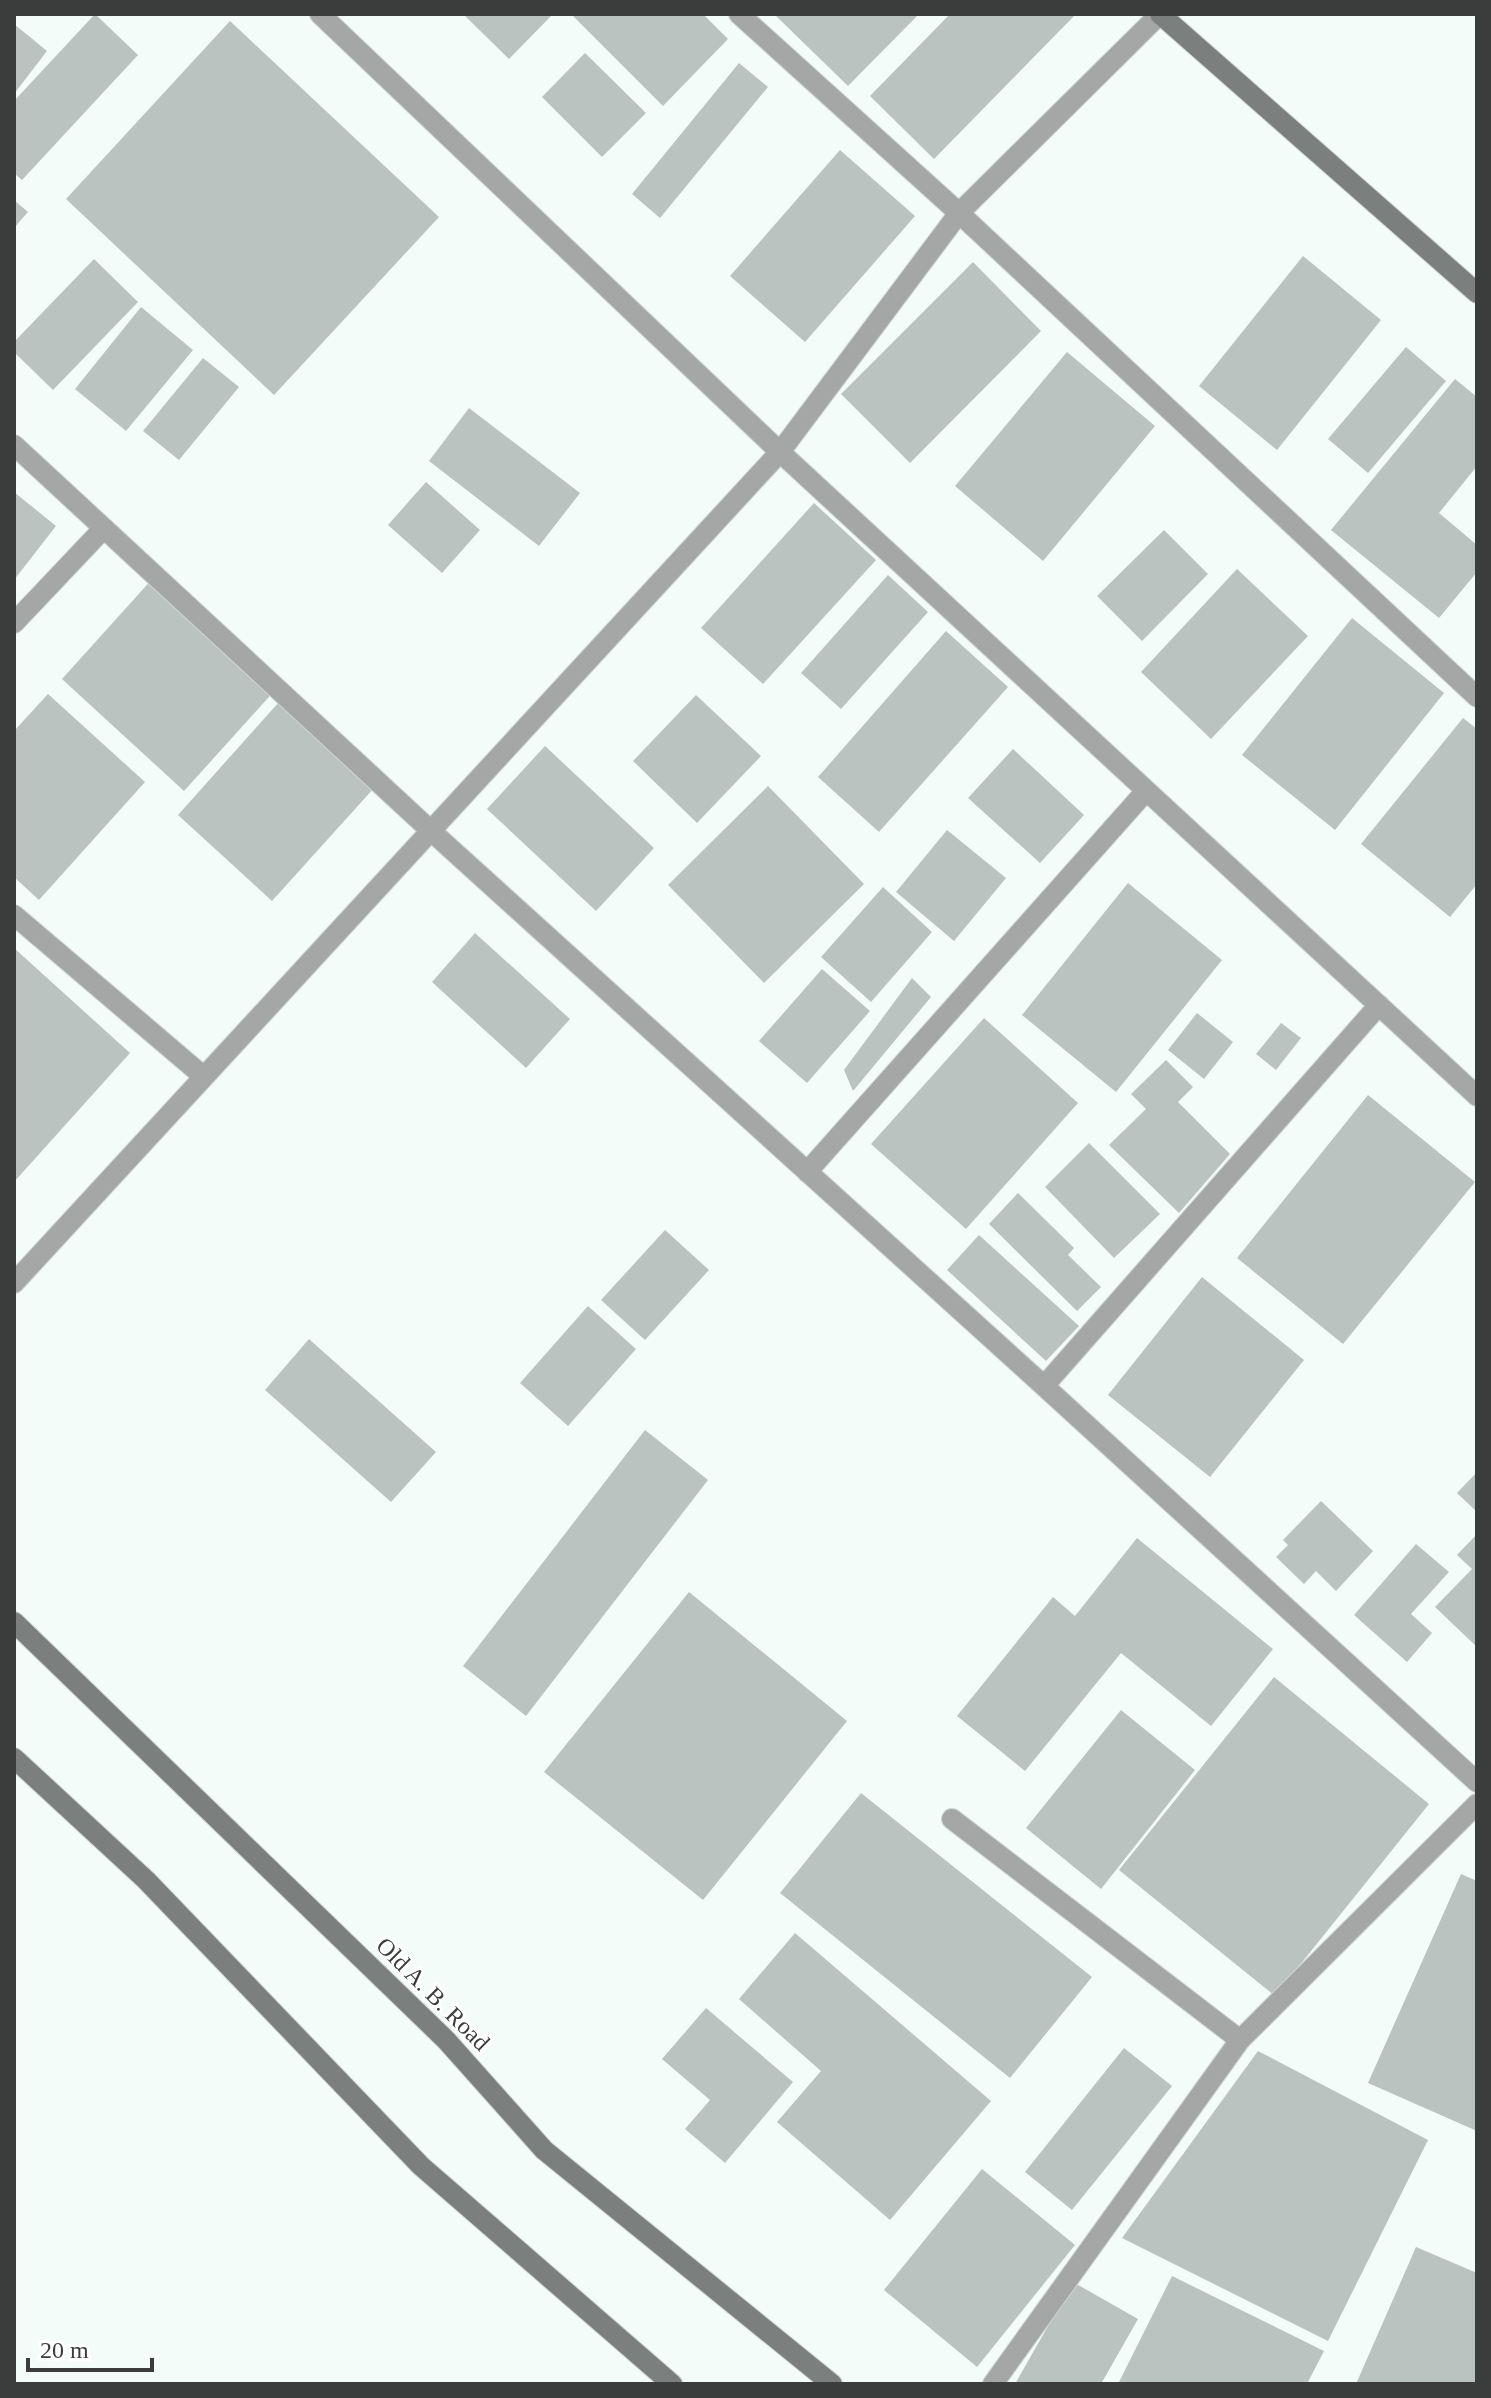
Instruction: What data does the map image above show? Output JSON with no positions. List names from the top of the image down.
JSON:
{
  "streets": {
    "main road": ["Old A. B. Road"]
  },
  "scale_bar": "20 m"
}
